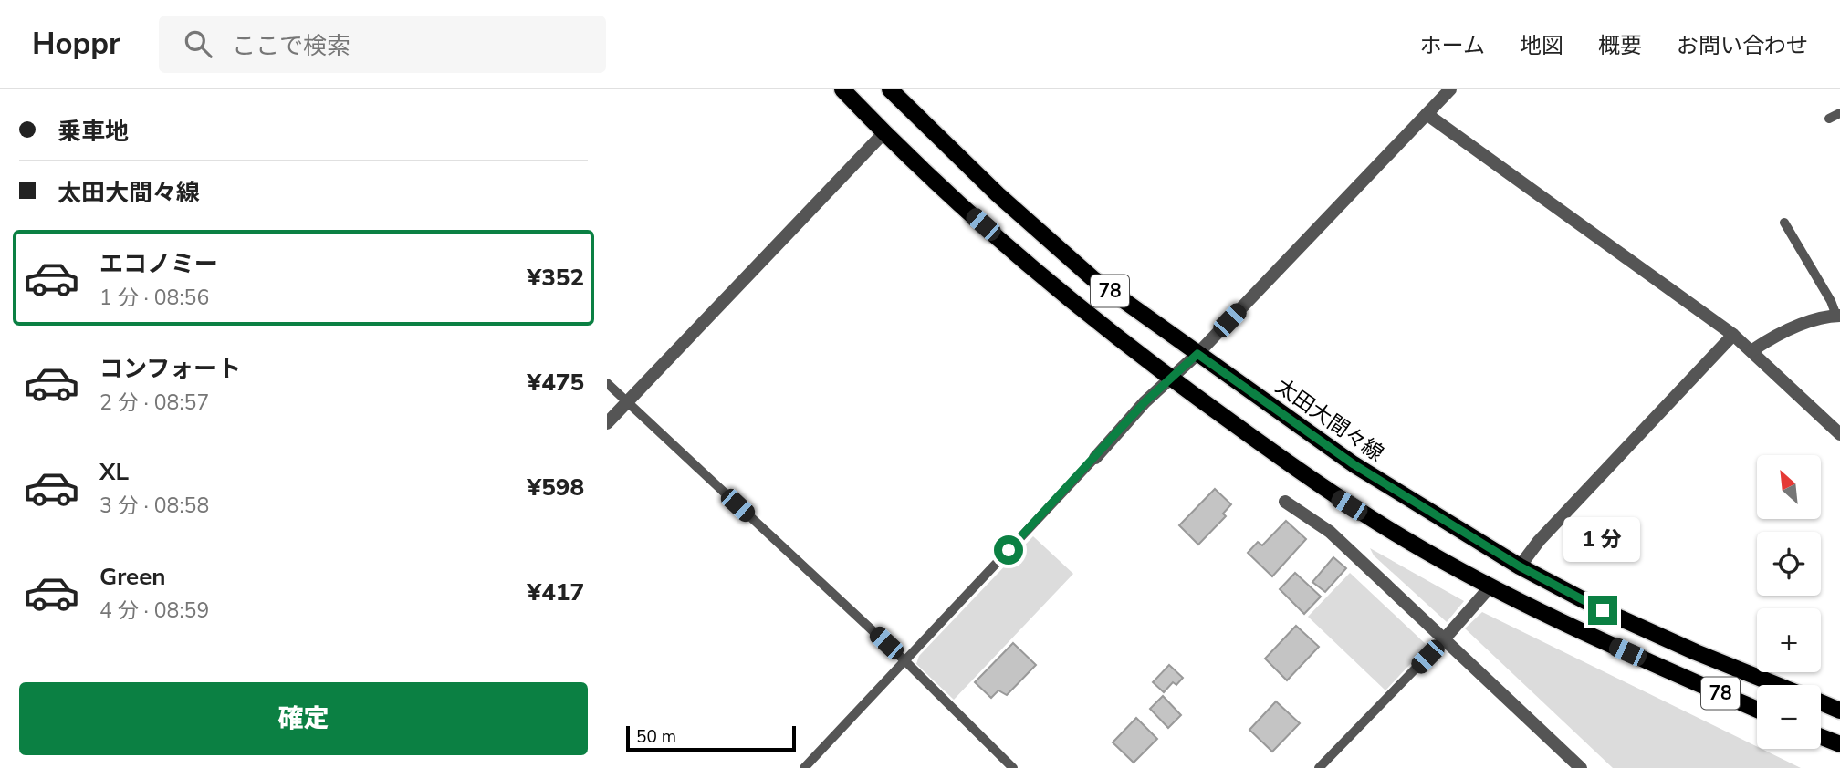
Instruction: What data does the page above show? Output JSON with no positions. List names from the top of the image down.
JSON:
{
  "streets": {
    "main road": ["78", "太田大間々線"]
  },
  "scale_bar": "50 m",
  "north": "top left",
  "page": {
    "header": "Hoppr",
    "search": "ここで検索",
    "nav": [
      "ホーム",
      "地図",
      "概要",
      "お問い合わせ"
    ],
    "banner": ["乗車地", "太田大間々線"],
    "list": [
      {
        "name": "エコノミー",
        "note": "1 分 · 08:56",
        "value": "¥352"
      },
      {
        "name": "コンフォート",
        "note": "2 分 · 08:57",
        "value": "¥475"
      },
      {
        "name": "XL",
        "note": "3 分 · 08:58",
        "value": "¥598"
      },
      {
        "name": "Green",
        "note": "4 分 · 08:59",
        "value": "¥417"
      }
    ],
    "map_buttons": ["+", "−"],
    "bubble": "1 分",
    "buttons": "確定",
    "scale": "50 m"
  }
}
